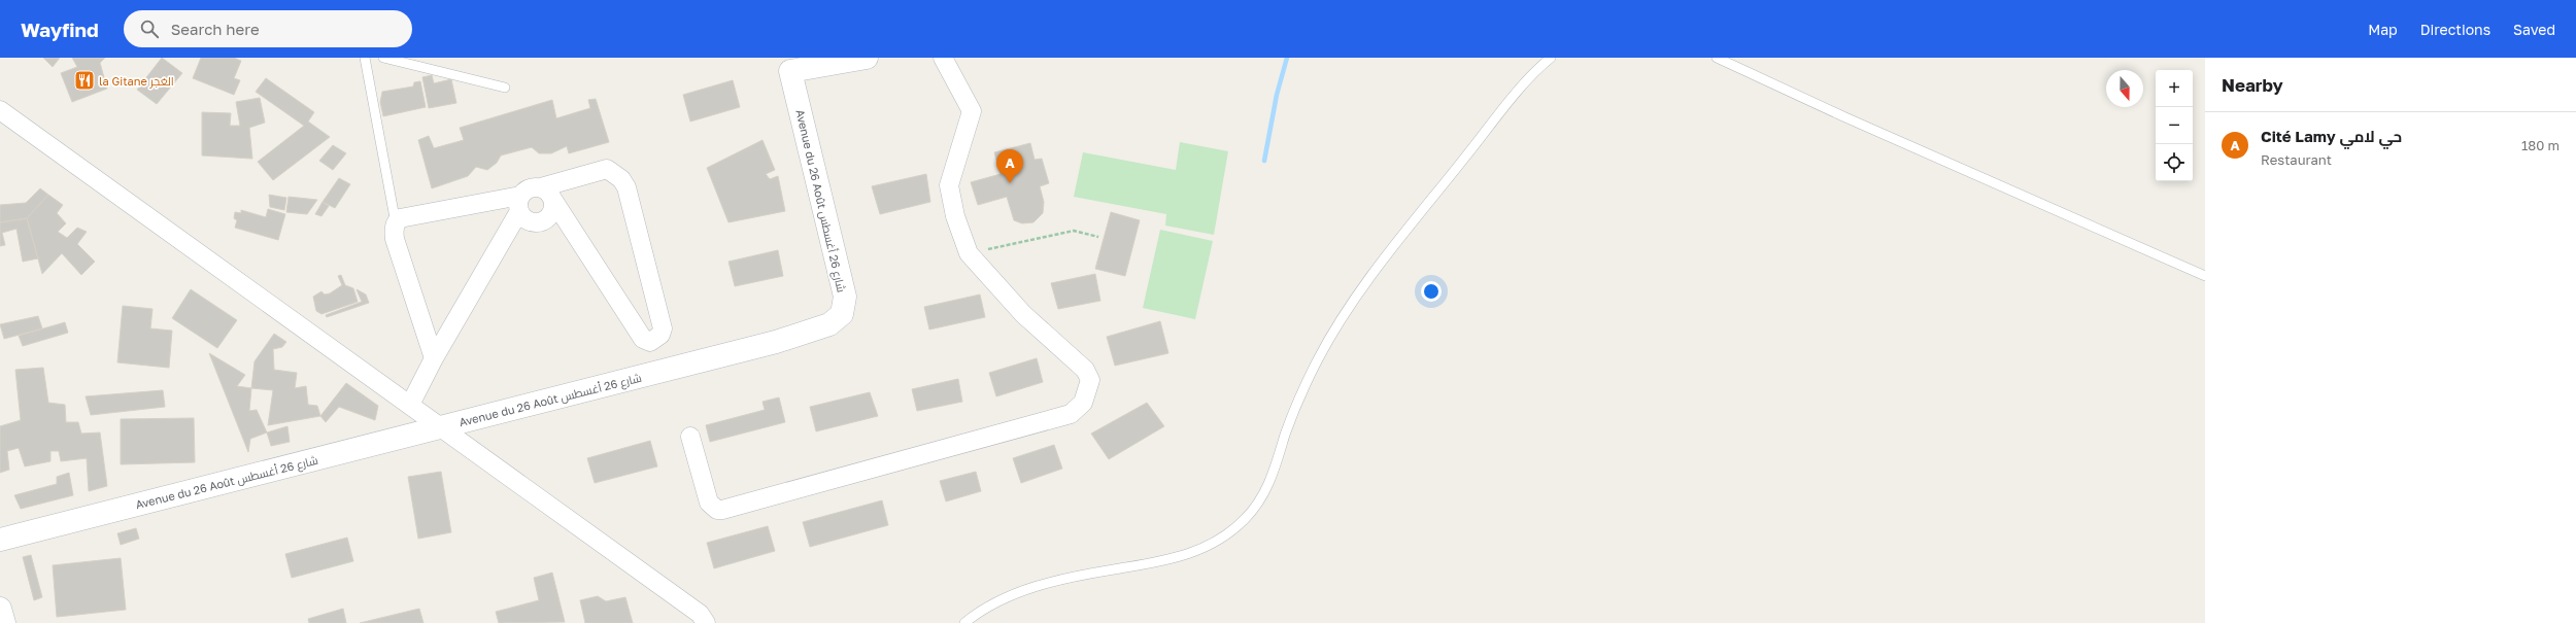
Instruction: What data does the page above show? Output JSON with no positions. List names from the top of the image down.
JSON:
{
  "streets": {
    "street": ["Avenue du 26 Août شارع 26 أغسطس"]
  },
  "places": {
    "restaurant": ["la Gitane الغجر"]
  },
  "north": "bottom",
  "page": {
    "header": "Wayfind",
    "search": "Search here",
    "nav": ["Map", "Directions", "Saved"],
    "heading": "Nearby",
    "map_buttons": ["+", "−"],
    "list": [
      {
        "mark": "A",
        "name": "Cité Lamy حي لامي",
        "note": "Restaurant",
        "value": "180 m"
      }
    ],
    "pins": "A"
  }
}
